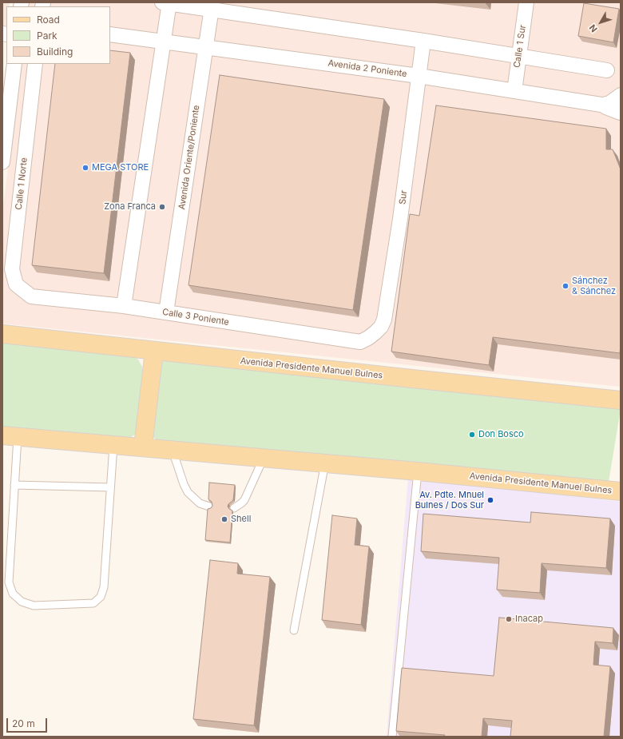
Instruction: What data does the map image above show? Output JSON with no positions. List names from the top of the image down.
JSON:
{
  "streets": {
    "main road": ["Avenida Presidente Manuel Bulnes"],
    "street": [
      "Calle 1 Sur",
      "Avenida 2 Poniente",
      "Avenida Oriente/Poniente",
      "Calle 1 Norte",
      "Sur",
      "Calle 3 Poniente"
    ]
  },
  "crossings": [
    ["Calle 1 Sur", "Avenida 2 Poniente"],
    ["Avenida 2 Poniente", "Avenida Oriente/Poniente"],
    ["Avenida 2 Poniente", "Sur"],
    ["Avenida Oriente/Poniente", "Calle 3 Poniente"],
    ["Calle 1 Norte", "Calle 3 Poniente"],
    ["Sur", "Calle 3 Poniente"]
  ],
  "places": [
    "MEGA STORE",
    "Zona Franca",
    "Sánchez & Sánchez",
    "Don Bosco",
    "Av. Pdte. Mnuel Bulnes / Dos Sur",
    "Shell",
    "Inacap"
  ],
  "legend": ["Road", "Park", "Building"],
  "scale_bar": "20 m",
  "north": "bottom left"
}
